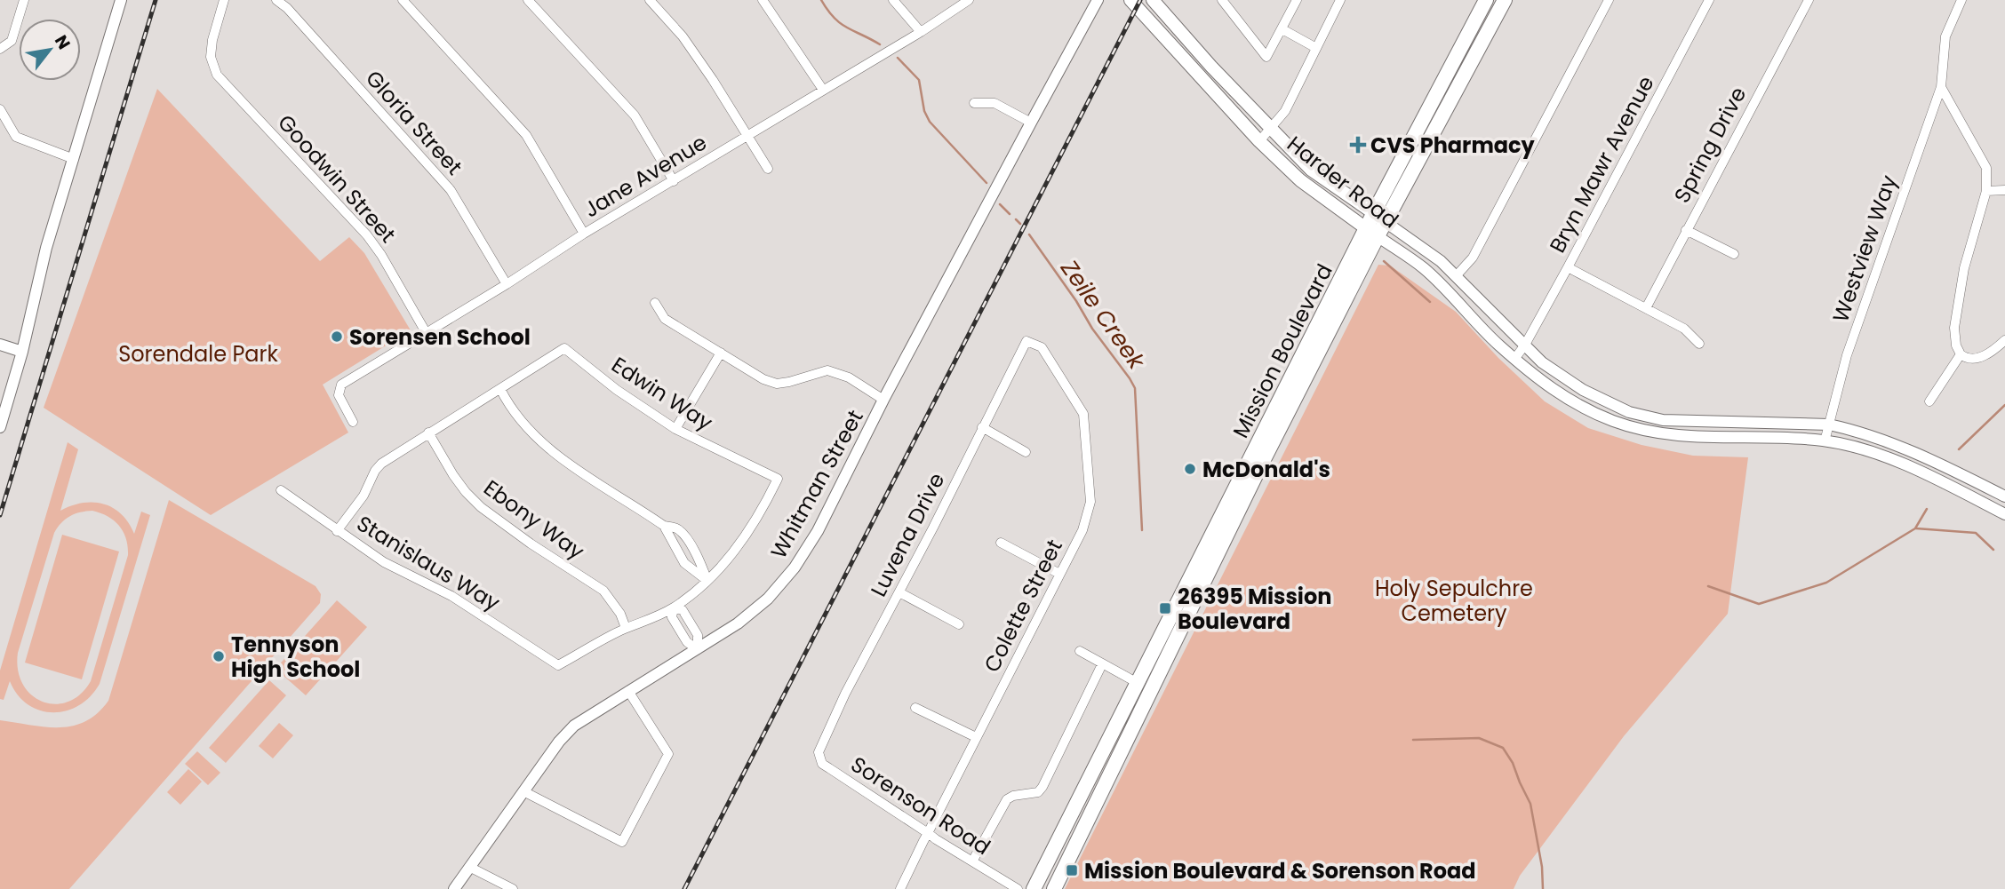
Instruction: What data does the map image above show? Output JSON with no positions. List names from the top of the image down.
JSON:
{
  "streets": {
    "main road": ["Harder Road", "Mission Boulevard"],
    "street": [
      "Gloria Street",
      "Spring Drive",
      "Bryn Mawr Avenue",
      "Jane Avenue",
      "Goodwin Street",
      "Westview Way",
      "Edwin Way",
      "Whitman Street",
      "Ebony Way",
      "Luvena Drive",
      "Stanislaus Way",
      "Colette Street",
      "Sorenson Road"
    ]
  },
  "crossings": [
    ["Gloria Street", "Jane Avenue"],
    ["Bryn Mawr Avenue", "Harder Road"],
    ["Jane Avenue", "Goodwin Street"],
    ["Harder Road", "Westview Way"],
    ["Harder Road", "Mission Boulevard"],
    ["Ebony Way", "Stanislaus Way"],
    ["Luvena Drive", "Colette Street"],
    ["Luvena Drive", "Sorenson Road"],
    ["Colette Street", "Sorenson Road"]
  ],
  "water": ["Zeile Creek"],
  "parks": ["Sorendale Park", "Holy Sepulchre Cemetery"],
  "places": {
    "health": ["CVS Pharmacy"],
    "other": ["Sorensen School", "McDonald's", "Tennyson High School"],
    "transit": ["26395 Mission Boulevard", "Mission Boulevard & Sorenson Road"]
  },
  "north": "top right"
}
